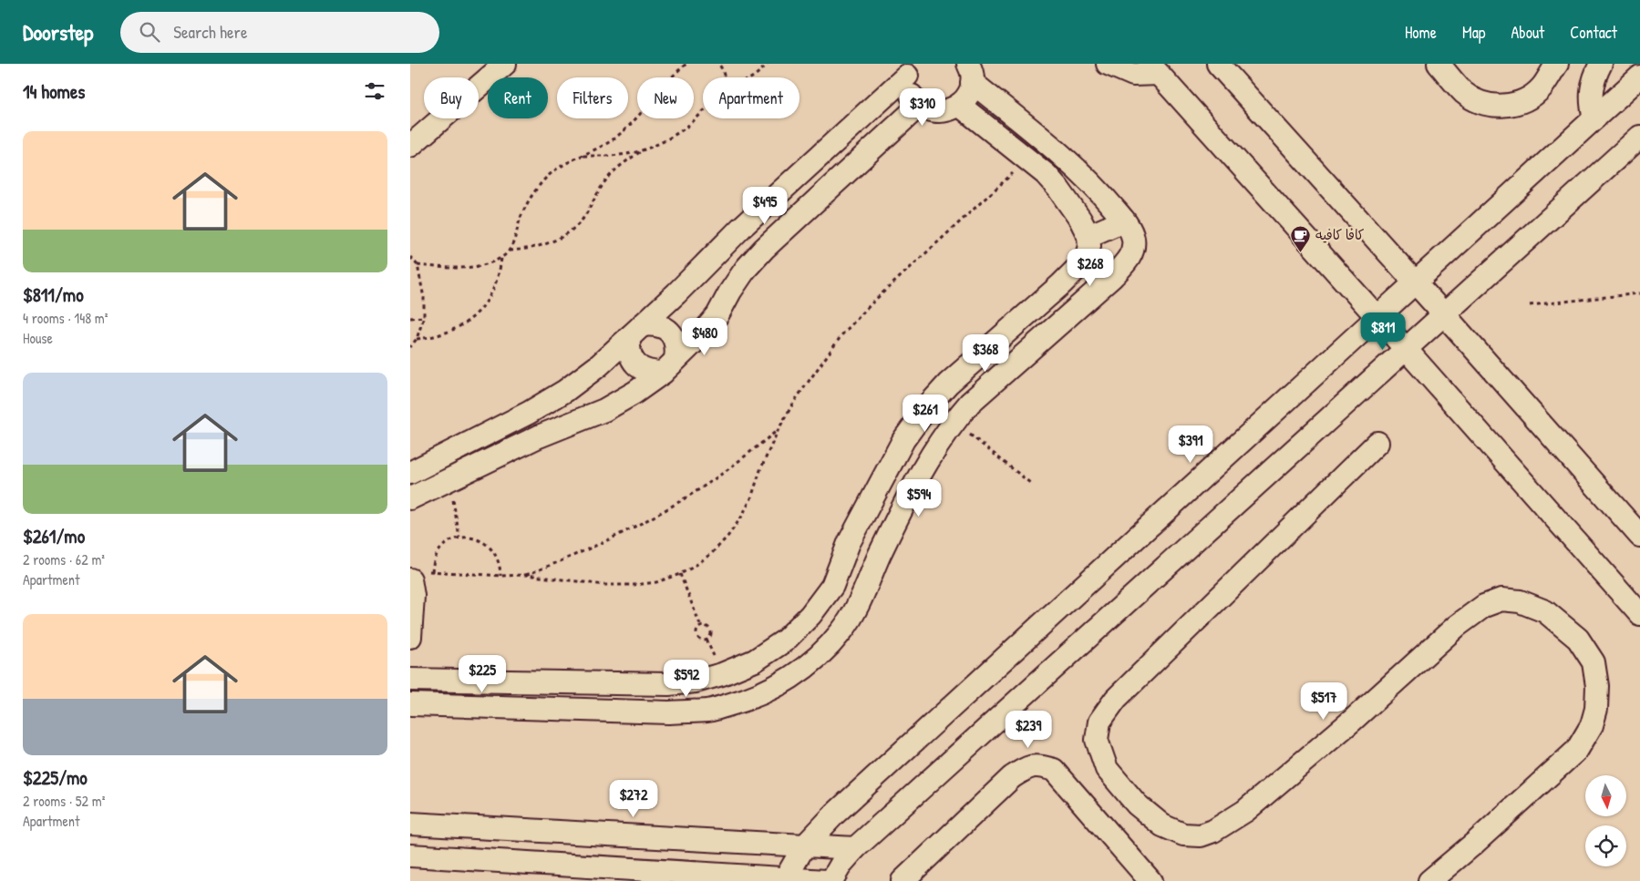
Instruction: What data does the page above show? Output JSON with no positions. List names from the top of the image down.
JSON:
{
  "places": {
    "cafe": ["كافا كافيه"]
  },
  "north": "bottom",
  "page": {
    "header": "Doorstep",
    "search": "Search here",
    "nav": [
      "Home",
      "Map",
      "About",
      "Contact"
    ],
    "heading": "14 homes",
    "chip": [
      "Buy",
      "Rent",
      "Filters",
      "New",
      "Apartment"
    ],
    "price": [
      "$310",
      "$495",
      "$268",
      "$811",
      "$480",
      "$368",
      "$261",
      "$391",
      "$594",
      "$225",
      "$592",
      "$517",
      "$239",
      "$272"
    ],
    "list": [
      {
        "name": "$811/mo",
        "note": "4 rooms · 148 m² · House"
      },
      {
        "name": "$261/mo",
        "note": "2 rooms · 62 m² · Apartment"
      },
      {
        "name": "$225/mo",
        "note": "2 rooms · 52 m² · Apartment"
      }
    ]
  }
}
